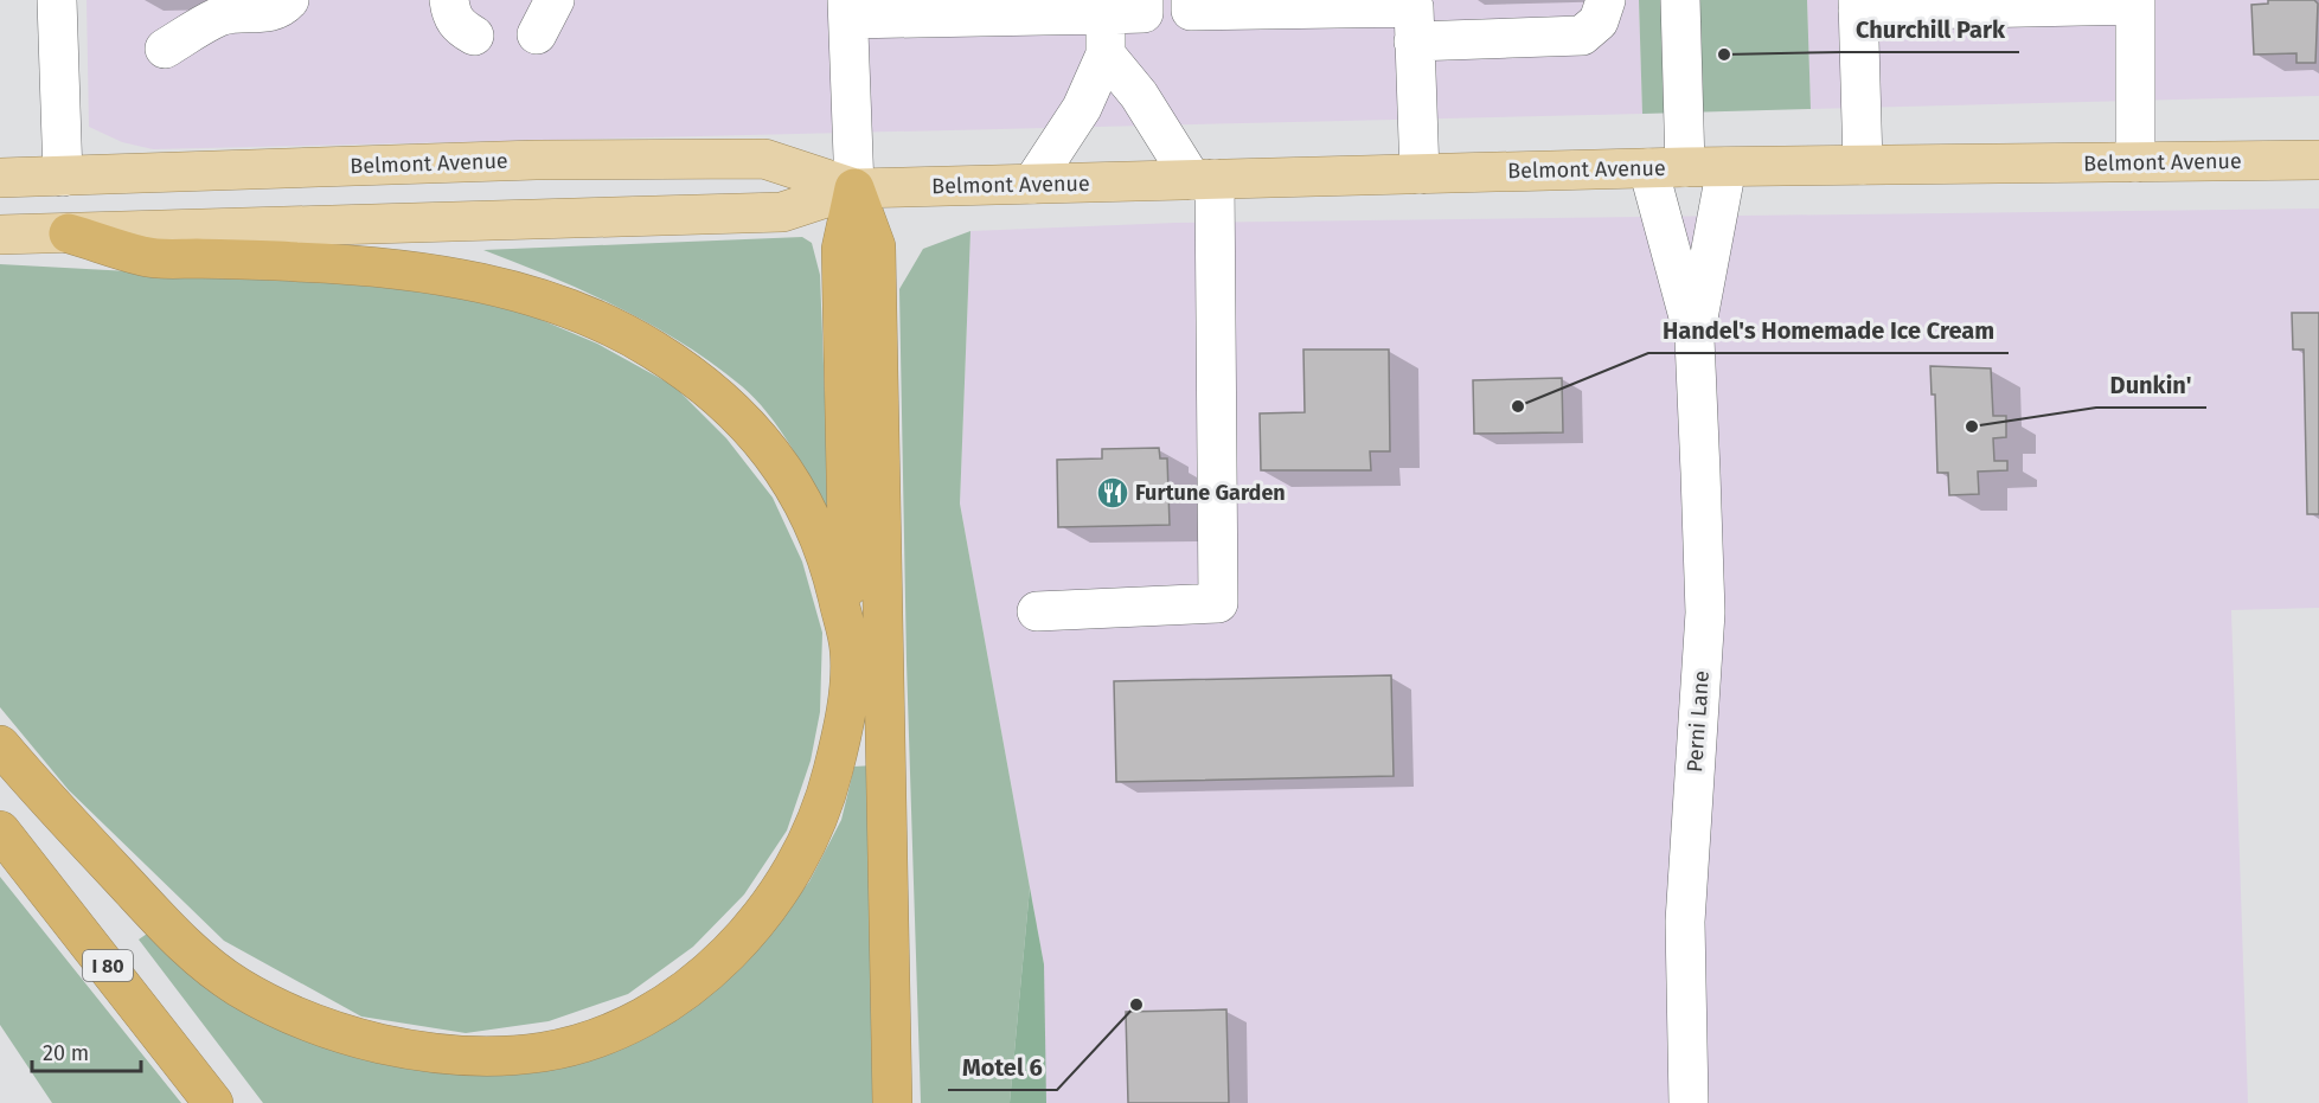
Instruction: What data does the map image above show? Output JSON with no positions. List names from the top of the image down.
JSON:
{
  "streets": {
    "highway": ["I 80"],
    "main road": ["Belmont Avenue"],
    "street": ["Perni Lane"]
  },
  "places": {
    "other": [
      "Churchill Park",
      "Handel's Homemade Ice Cream",
      "Dunkin'",
      "Motel 6"
    ],
    "restaurant": ["Furtune Garden"]
  },
  "scale_bar": "20 m"
}
